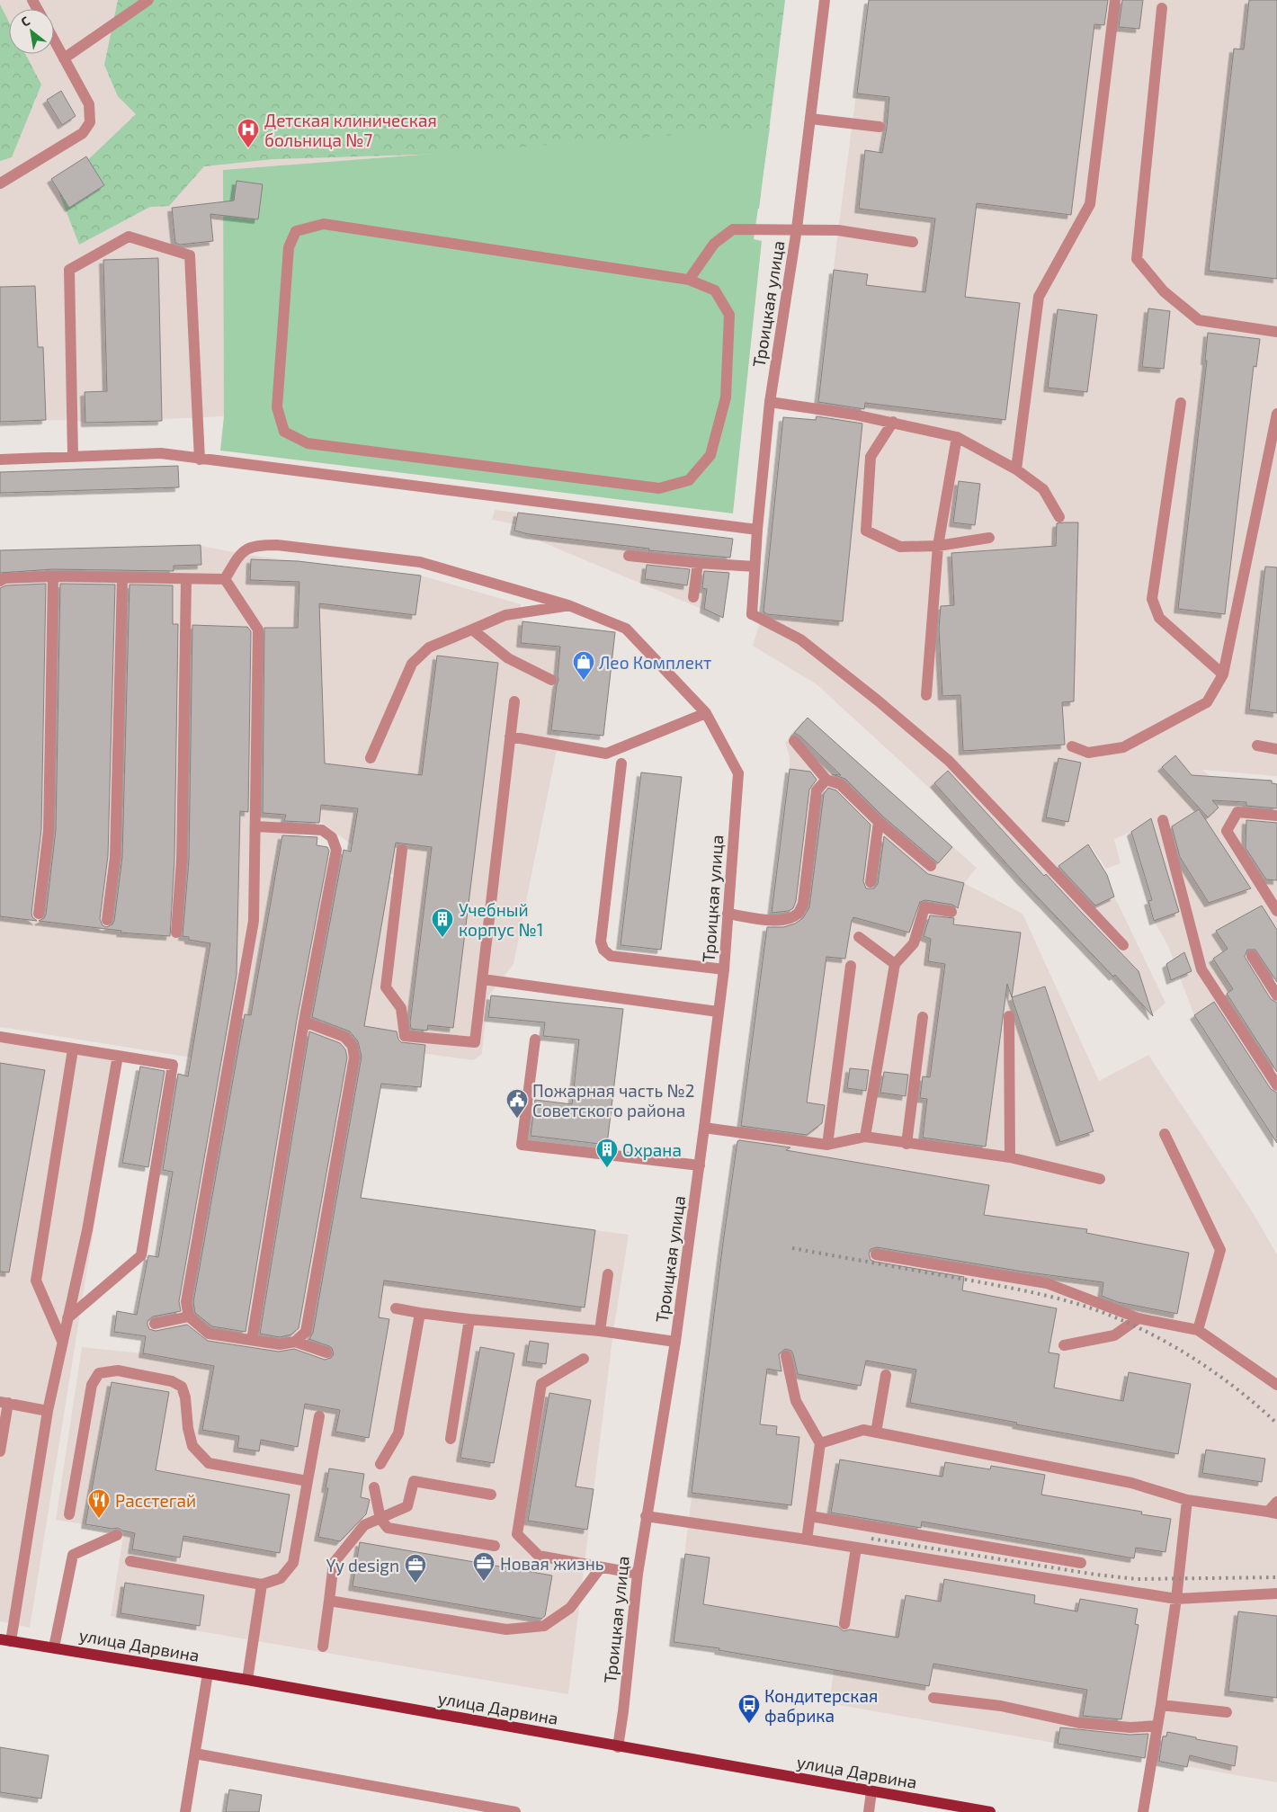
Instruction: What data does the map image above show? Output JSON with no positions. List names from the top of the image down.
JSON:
{
  "streets": {
    "main road": ["улица Дарвина"],
    "street": ["Троицкая улица"]
  },
  "crossings": [
    ["Троицкая улица", "улица Дарвина"]
  ],
  "places": {
    "hospital": ["Детская клиническая больница №7"],
    "shop": ["Лео Комплект"],
    "building": ["Учебный корпус №1", "Охрана"],
    "public building": ["Пожарная часть №2 Советского района"],
    "restaurant": ["Расстегай"],
    "office": ["Новая жизнь", "Yy design"],
    "bus stop": ["Кондитерская фабрика"]
  },
  "north": "top left"
}
